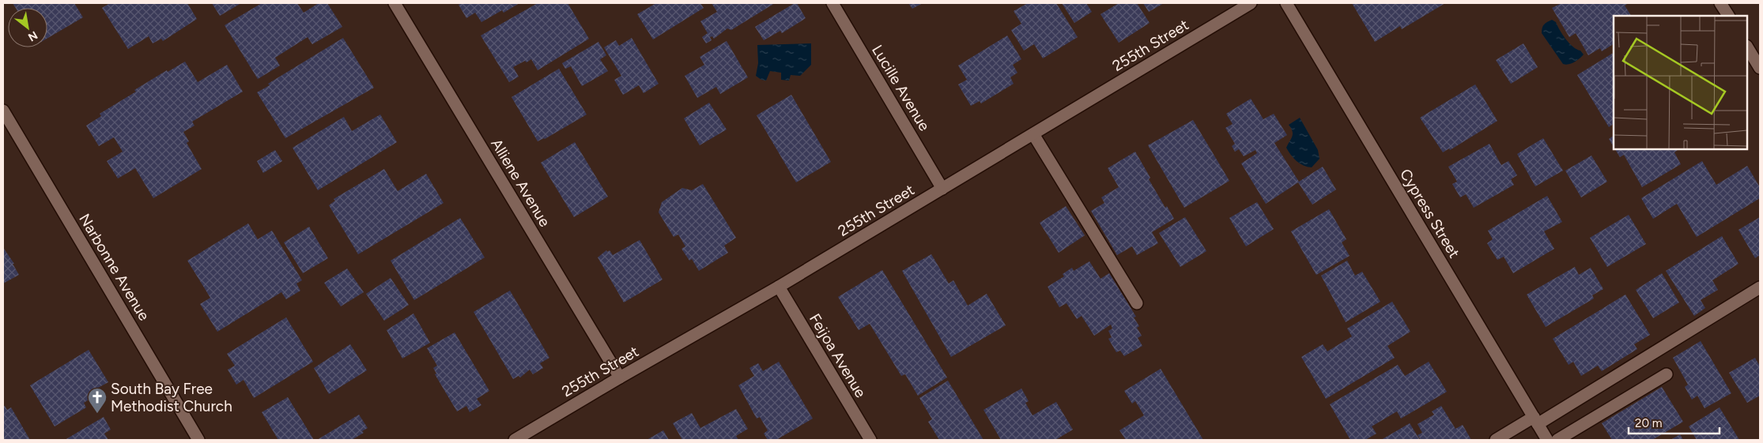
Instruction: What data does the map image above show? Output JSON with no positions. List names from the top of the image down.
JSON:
{
  "streets": {
    "street": [
      "255th Street",
      "Lucille Avenue",
      "Alliene Avenue",
      "Cypress Street",
      "Narbonne Avenue",
      "Feijoa Avenue"
    ]
  },
  "crossings": [
    ["255th Street", "Lucille Avenue"],
    ["255th Street", "Alliene Avenue"],
    ["255th Street", "Feijoa Avenue"]
  ],
  "places": {
    "church": ["South Bay Free Methodist Church"]
  },
  "scale_bar": "20 m",
  "north": "bottom right"
}
